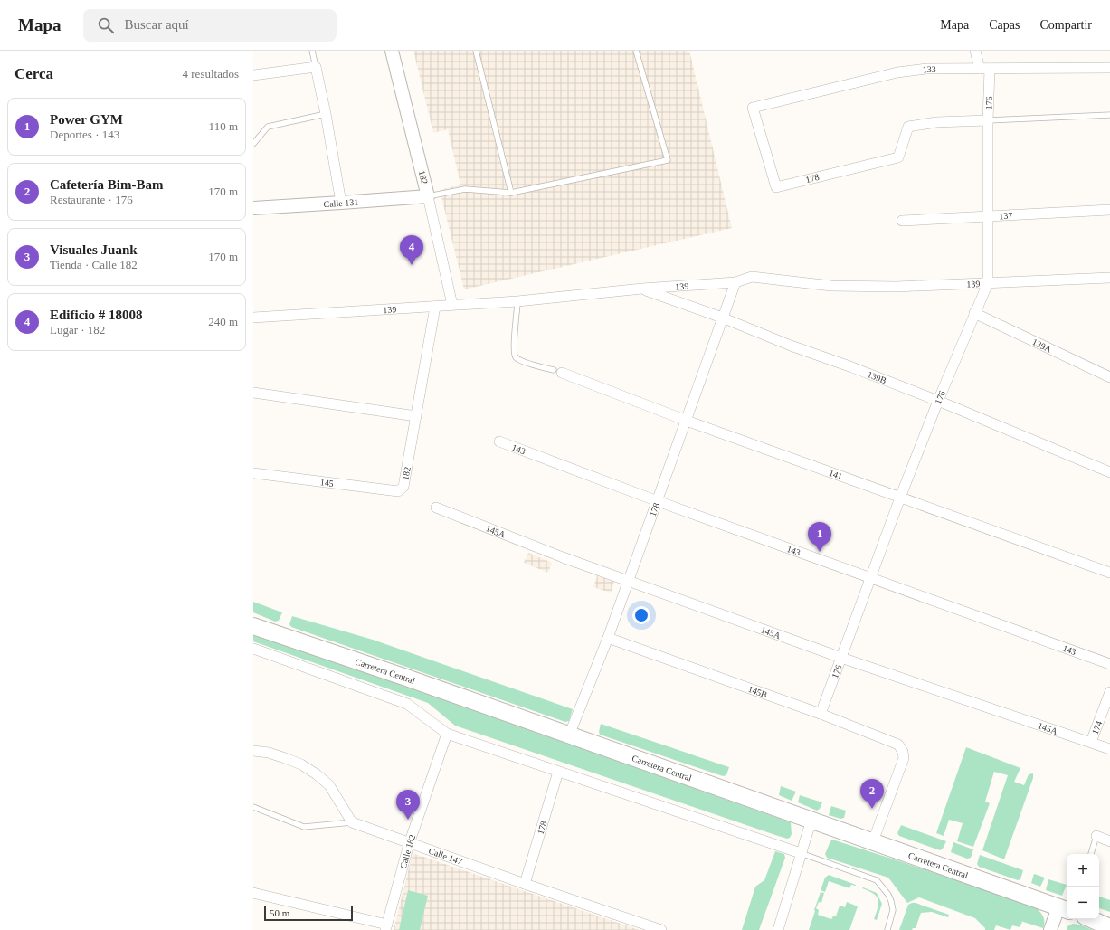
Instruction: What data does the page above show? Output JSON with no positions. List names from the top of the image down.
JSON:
{
  "streets": {
    "main road": ["Carretera Central"],
    "street": [
      "133",
      "176",
      "182",
      "178",
      "Calle 131",
      "137",
      "139",
      "139A",
      "139B",
      "143",
      "141",
      "145",
      "145A",
      "145B",
      "174",
      "Calle 182",
      "Calle 147"
    ]
  },
  "crossings": [
    ["133", "176"],
    ["133", "178"],
    ["176", "178"],
    ["176", "137"],
    ["176", "139"],
    ["176", "139A"],
    ["176", "139B"],
    ["176", "143"],
    ["176", "141"],
    ["176", "145A"],
    ["176", "145B"],
    ["182", "Calle 131"],
    ["182", "139"],
    ["182", "145"],
    ["178", "139"],
    ["178", "139B"],
    ["178", "143"],
    ["178", "141"],
    ["178", "145A"],
    ["178", "Carretera Central"],
    ["178", "145B"],
    ["178", "Calle 147"],
    ["139", "139B"],
    ["145A", "174"],
    ["Carretera Central", "145B"],
    ["Calle 182", "Calle 147"]
  ],
  "scale_bar": "50 m",
  "page": {
    "header": "Mapa",
    "search": "Buscar aquí",
    "nav": ["Mapa", "Capas", "Compartir"],
    "heading": ["Cerca", "4 resultados"],
    "list": [
      {
        "mark": "1",
        "name": "Power GYM",
        "note": "Deportes · 143",
        "value": "110 m"
      },
      {
        "mark": "2",
        "name": "Cafetería Bim-Bam",
        "note": "Restaurante · 176",
        "value": "170 m"
      },
      {
        "mark": "3",
        "name": "Visuales Juank",
        "note": "Tienda · Calle 182",
        "value": "170 m"
      },
      {
        "mark": "4",
        "name": "Edificio # 18008",
        "note": "Lugar · 182",
        "value": "240 m"
      }
    ],
    "pins": [
      "4",
      "1",
      "2",
      "3"
    ],
    "map_buttons": ["+", "−"],
    "scale": "50 m"
  }
}
